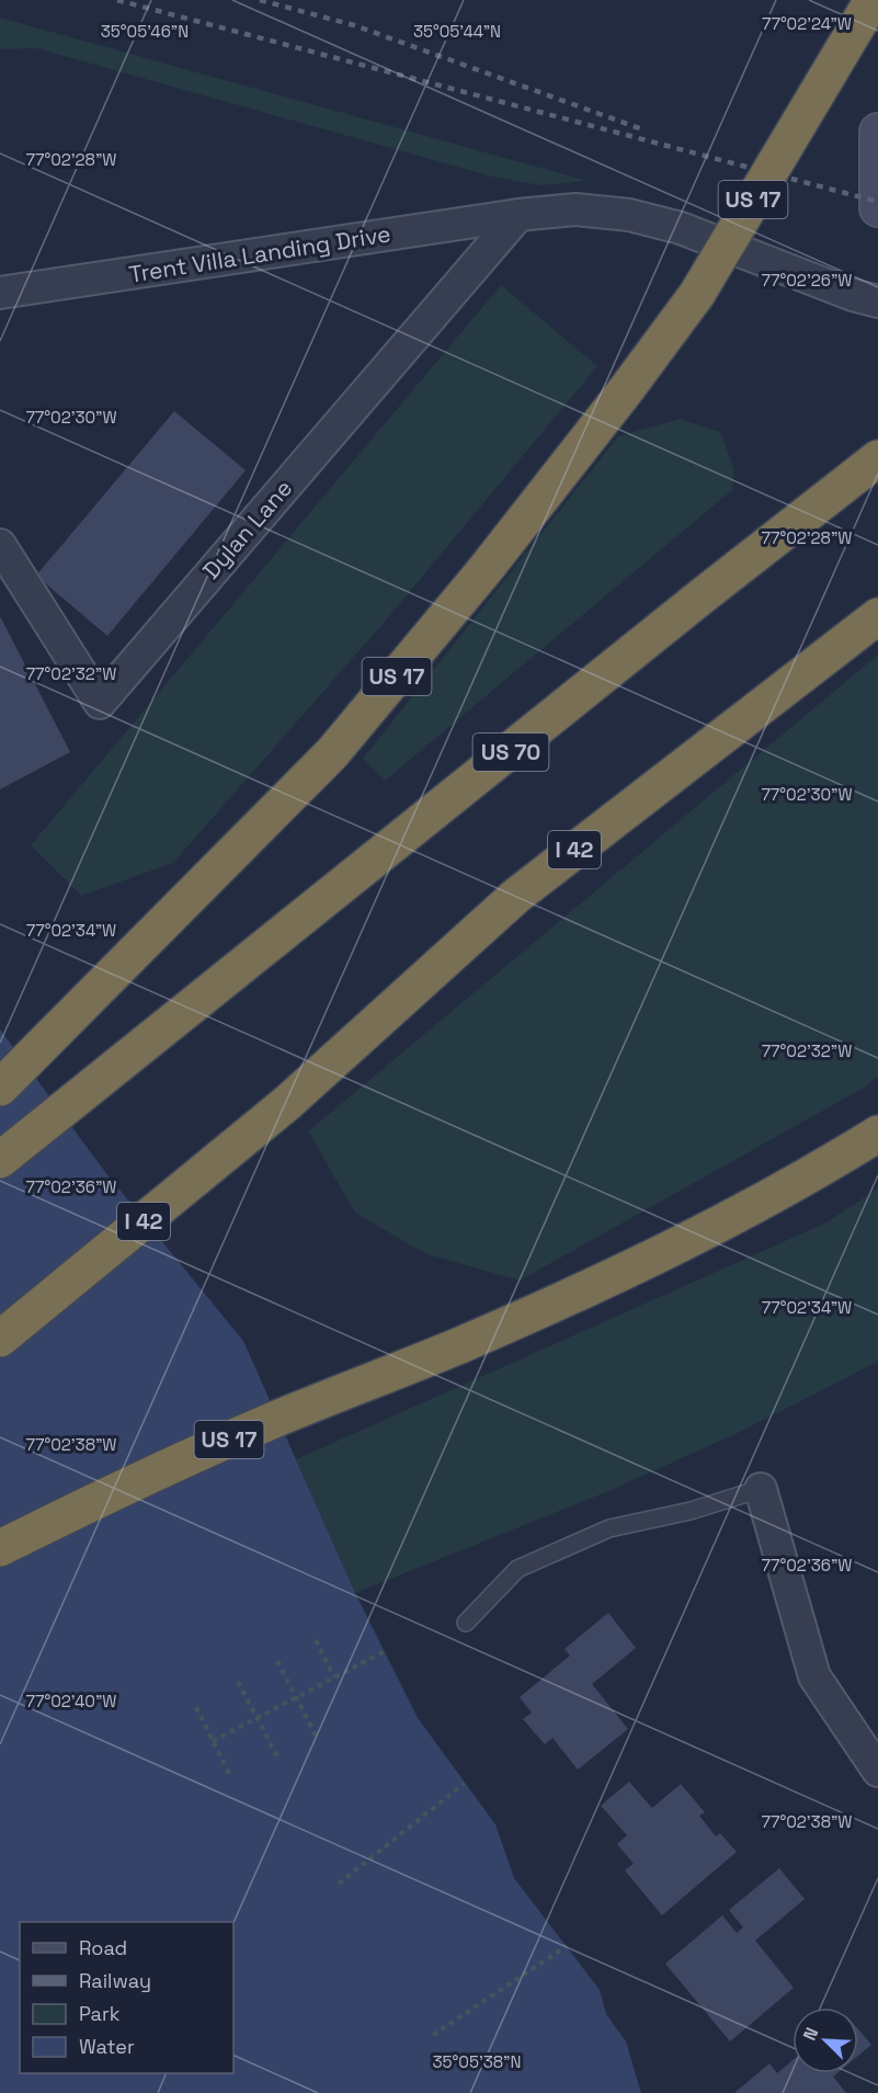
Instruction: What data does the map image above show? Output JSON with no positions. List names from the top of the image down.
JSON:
{
  "streets": {
    "highway": ["US 17", "US 70", "I 42"],
    "street": ["Trent Villa Landing Drive", "Dylan Lane"]
  },
  "crossings": [
    ["Trent Villa Landing Drive", "Dylan Lane"]
  ],
  "legend": [
    "Road",
    "Railway",
    "Park",
    "Water"
  ],
  "north": "top left",
  "coordinates": [
    "77°02'24\"W",
    "35°05'46\"N",
    "35°05'44\"N",
    "77°02'28\"W",
    "77°02'26\"W",
    "77°02'30\"W",
    "77°02'32\"W",
    "77°02'34\"W",
    "77°02'36\"W",
    "77°02'38\"W",
    "77°02'40\"W",
    "35°05'38\"N"
  ]
}
